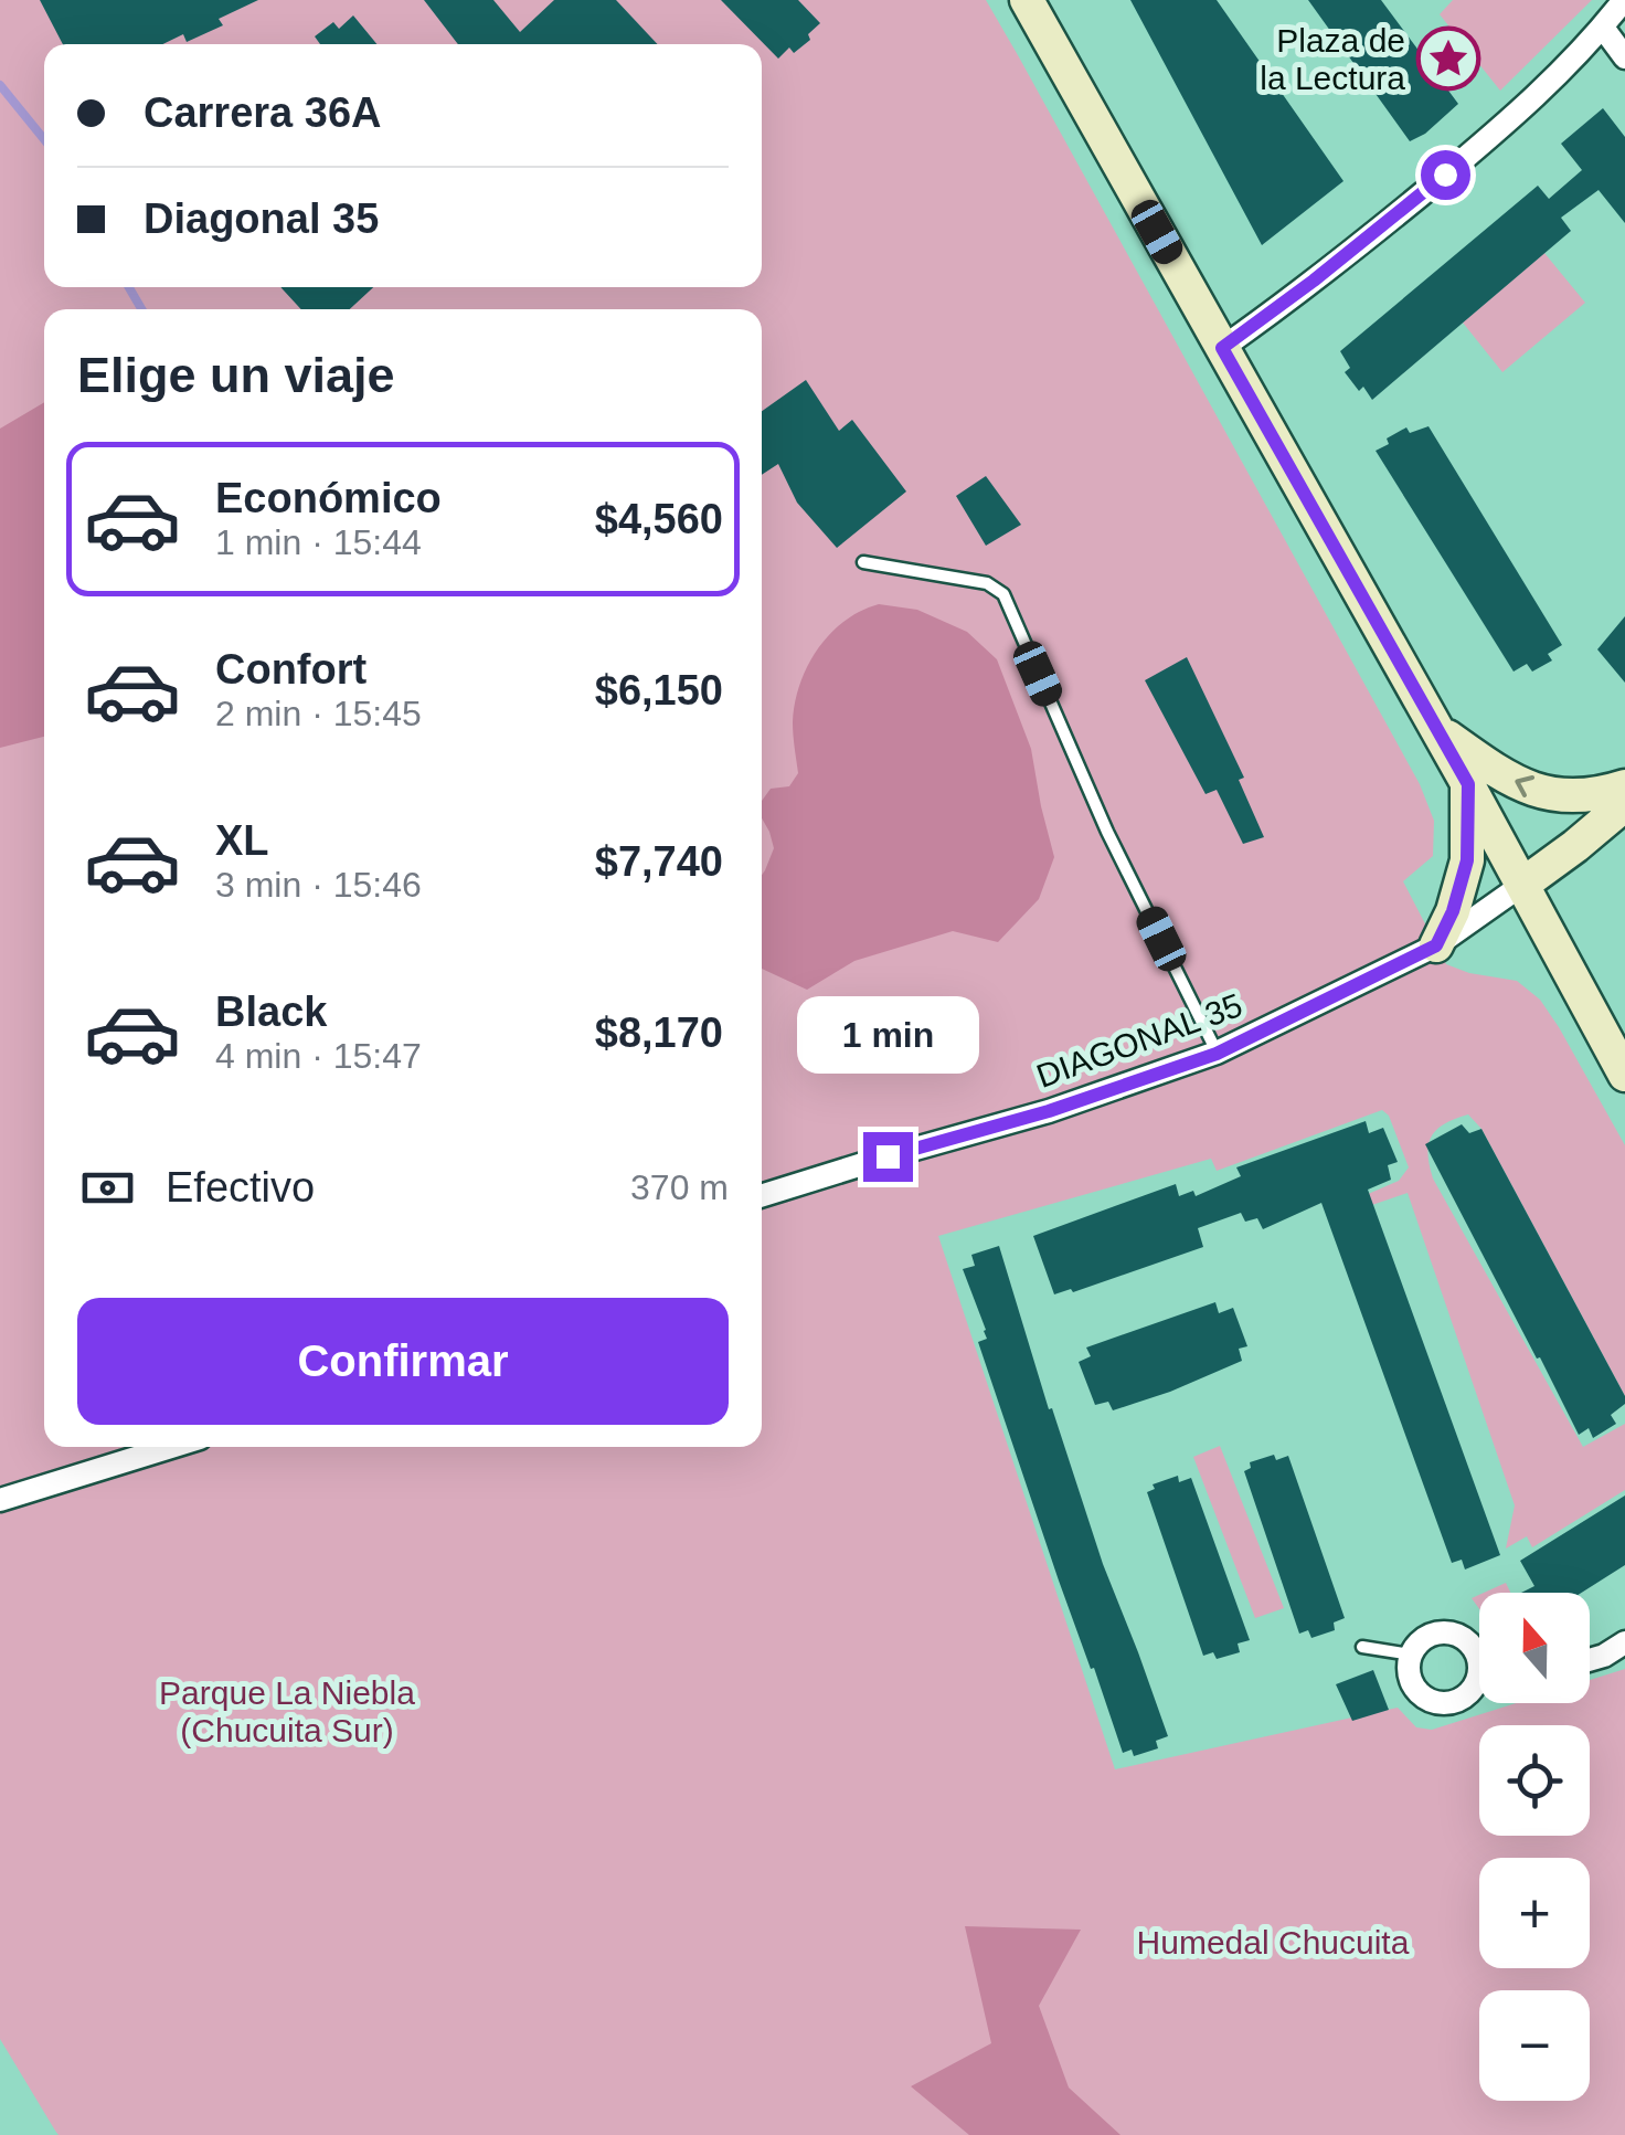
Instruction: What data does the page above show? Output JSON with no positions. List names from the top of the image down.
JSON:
{
  "streets": {
    "street": ["DIAGONAL 35"]
  },
  "parks": ["Parque La Niebla (Chucuita Sur)", "Humedal Chucuita"],
  "places": {
    "place": ["Plaza de la Lectura"]
  },
  "north": "top",
  "page": {
    "banner": ["Carrera 36A", "Diagonal 35"],
    "heading": "Elige un viaje",
    "list": [
      {
        "name": "Económico",
        "note": "1 min · 15:44",
        "value": "$4,560"
      },
      {
        "name": "Confort",
        "note": "2 min · 15:45",
        "value": "$6,150"
      },
      {
        "name": "XL",
        "note": "3 min · 15:46",
        "value": "$7,740"
      },
      {
        "name": "Black",
        "note": "4 min · 15:47",
        "value": "$8,170"
      }
    ],
    "bubble": "1 min",
    "pay": ["Efectivo", "370 m"],
    "buttons": "Confirmar",
    "map_buttons": ["+", "−"]
  }
}
